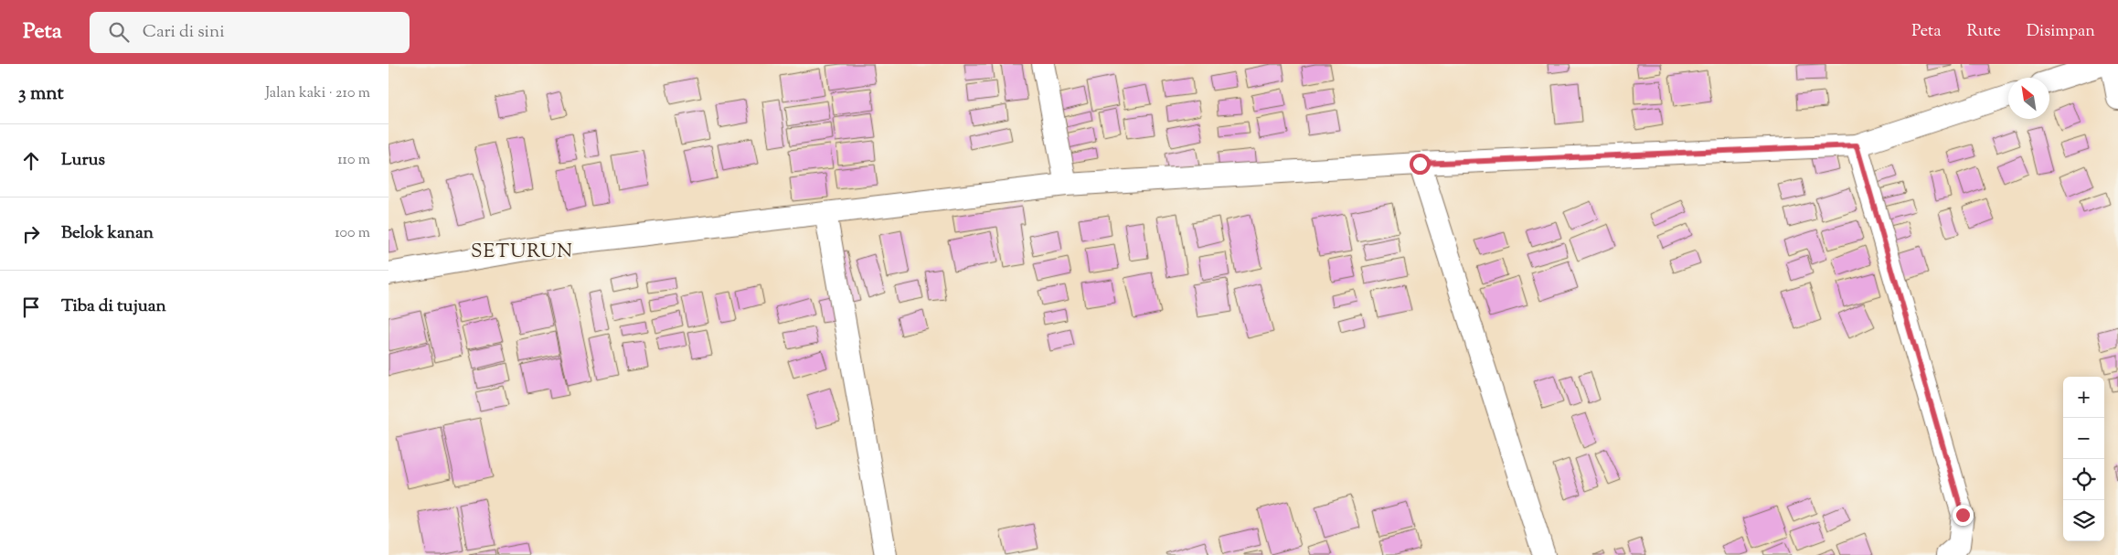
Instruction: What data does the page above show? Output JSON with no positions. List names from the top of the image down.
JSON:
{
  "districts": ["SETURUN"],
  "north": "top left",
  "page": {
    "header": "Peta",
    "search": "Cari di sini",
    "nav": ["Peta", "Rute", "Disimpan"],
    "heading": ["3 mnt", "Jalan kaki · 210 m"],
    "list": [
      ["Lurus", "110 m"],
      ["Belok kanan", "100 m"],
      "Tiba di tujuan"
    ],
    "map_buttons": ["+", "−"]
  }
}
